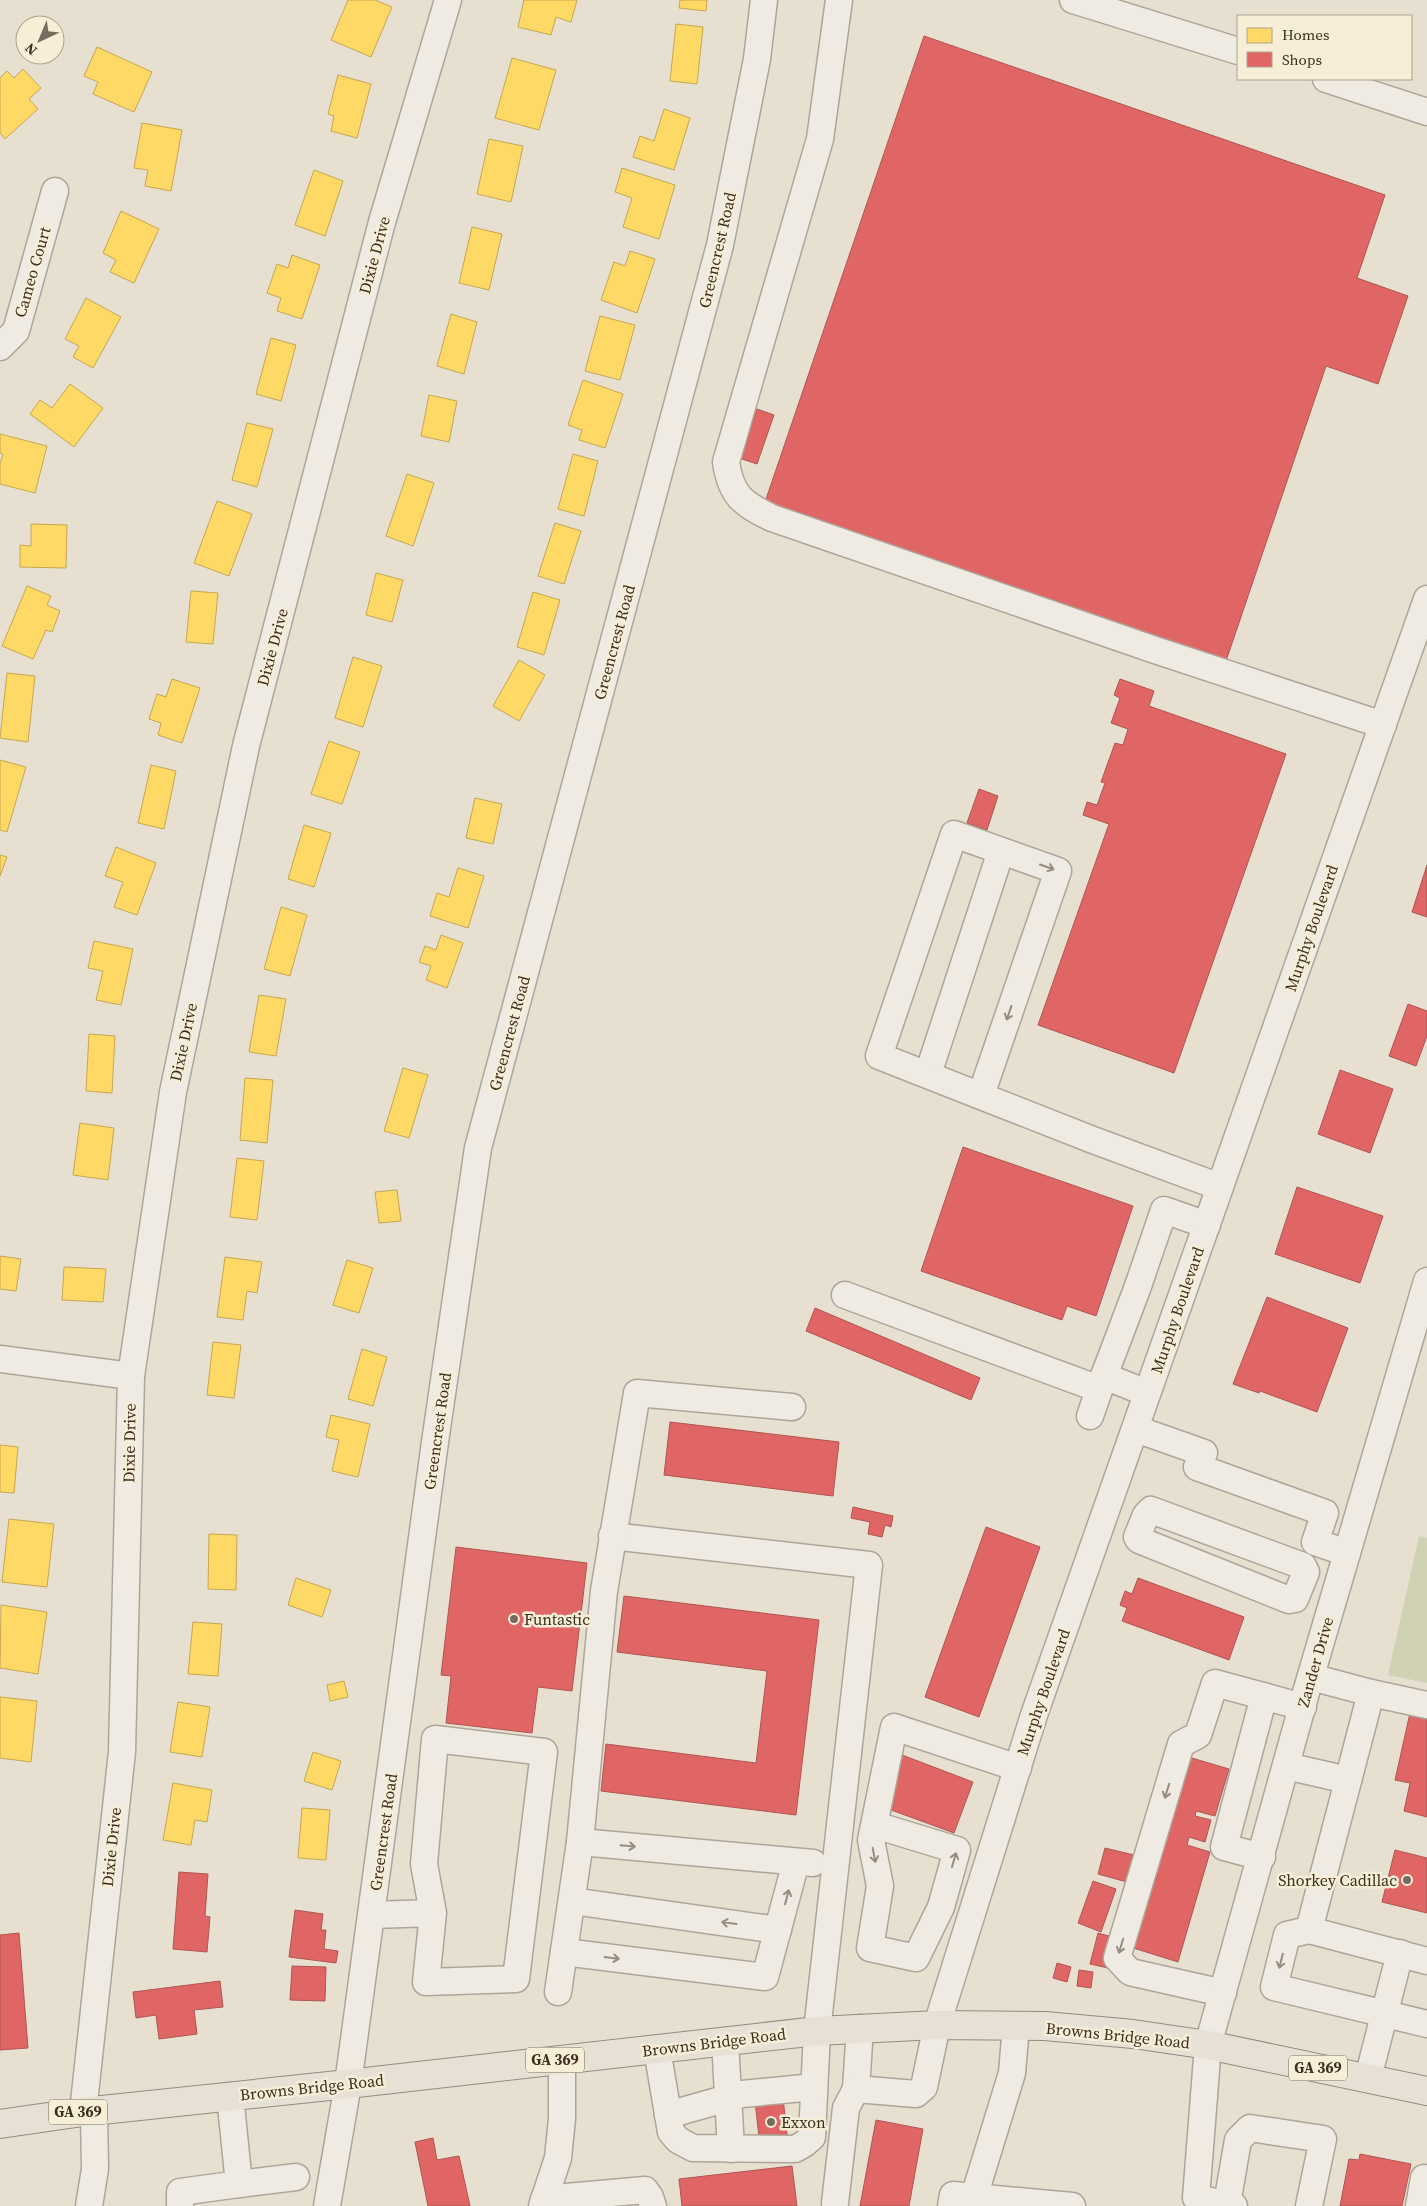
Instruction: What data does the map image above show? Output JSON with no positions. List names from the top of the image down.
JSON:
{
  "streets": {
    "main road": ["Browns Bridge Road", "GA 369"],
    "street": [
      "Greencrest Road",
      "Dixie Drive",
      "Cameo Court",
      "Murphy Boulevard",
      "Zander Drive"
    ]
  },
  "crossings": [
    ["Greencrest Road", "Browns Bridge Road"],
    ["Dixie Drive", "Browns Bridge Road"],
    ["Murphy Boulevard", "Browns Bridge Road"],
    ["Zander Drive", "Browns Bridge Road"]
  ],
  "places": ["Funtastic", "Shorkey Cadillac", "Exxon"],
  "legend": ["Homes", "Shops"],
  "north": "bottom left"
}
